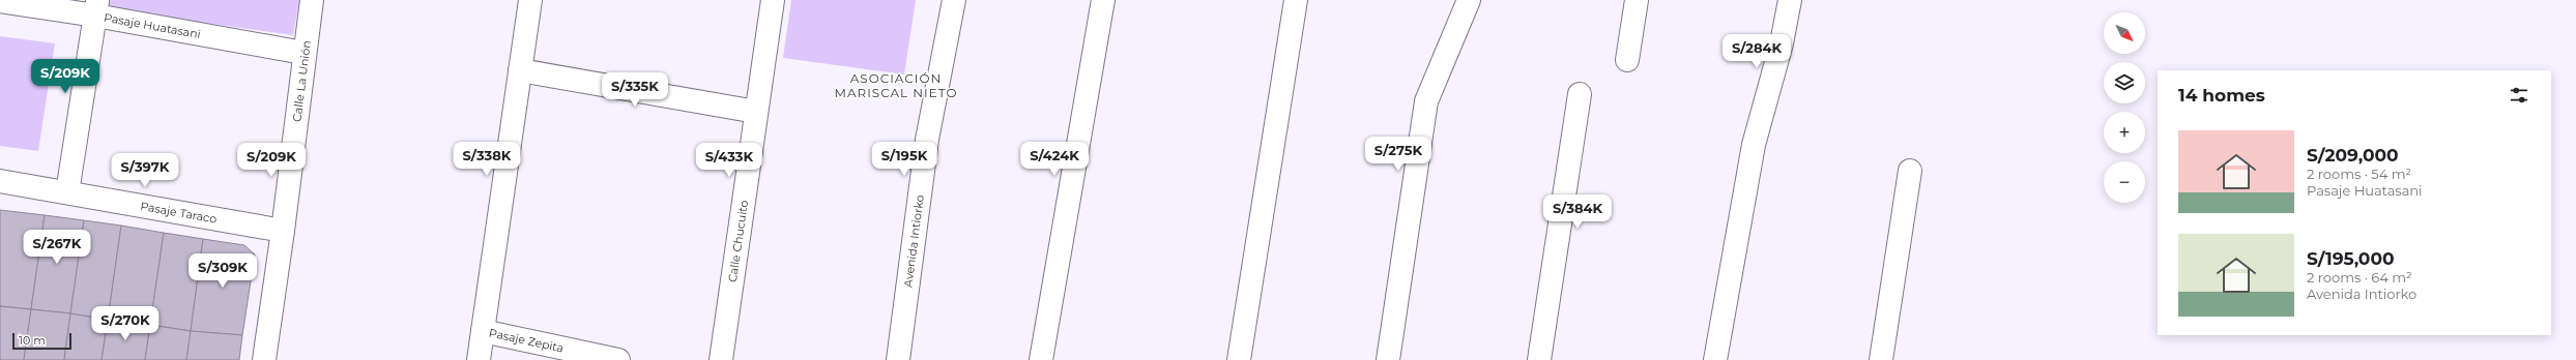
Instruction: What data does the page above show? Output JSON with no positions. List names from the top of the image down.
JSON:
{
  "streets": {
    "street": [
      "Pasaje Huatasani",
      "Calle La Unión",
      "Pasaje Taraco",
      "Calle Chucuito",
      "Avenida Intiorko",
      "Pasaje Zepita"
    ]
  },
  "crossings": [
    ["Pasaje Huatasani", "Calle La Unión"],
    ["Calle La Unión", "Pasaje Taraco"]
  ],
  "districts": ["ASOCIACIÓN MARISCAL NIETO"],
  "scale_bar": "10 m",
  "north": "bottom right",
  "page": {
    "map_buttons": ["+", "−"],
    "price": [
      "S/284K",
      "S/209K",
      "S/335K",
      "S/275K",
      "S/338K",
      "S/195K",
      "S/424K",
      "S/209K",
      "S/433K",
      "S/397K",
      "S/384K",
      "S/267K",
      "S/309K",
      "S/270K"
    ],
    "heading": "14 homes",
    "list": [
      {
        "name": "S/209,000",
        "note": "2 rooms · 54 m² · Pasaje Huatasani"
      },
      {
        "name": "S/195,000",
        "note": "2 rooms · 64 m² · Avenida Intiorko"
      }
    ],
    "scale": "10 m"
  }
}
